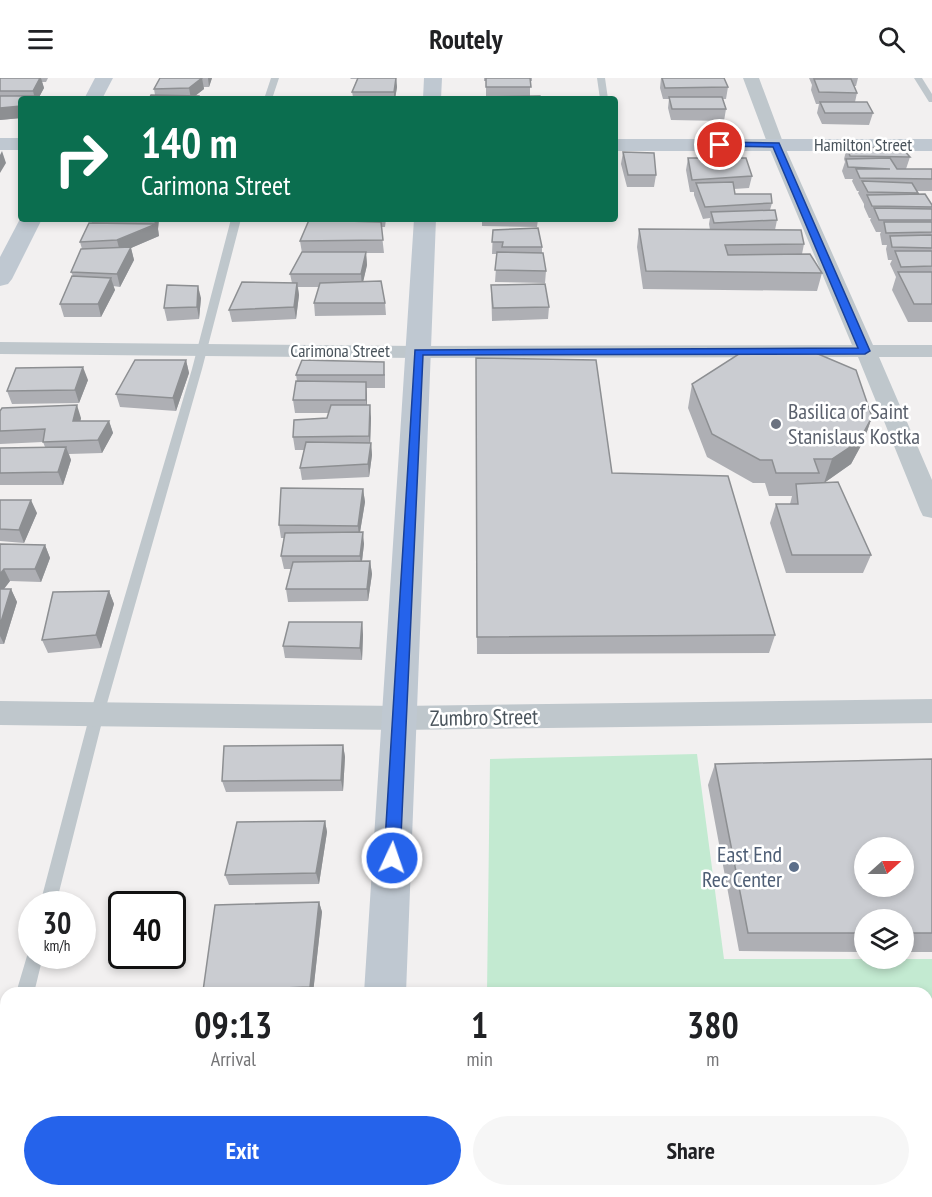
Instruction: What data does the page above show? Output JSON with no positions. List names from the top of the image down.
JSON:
{
  "streets": {
    "street": ["Hamilton Street", "Carimona Street", "Zumbro Street"]
  },
  "places": ["Basilica of Saint Stanislaus Kostka", "East End Rec Center"],
  "north": "right",
  "page": {
    "header": "Routely",
    "turn": ["140 m", "Carimona Street"],
    "speed": "30 km/h",
    "limit": "40",
    "eta": [
      "09:13",
      "Arrival",
      "1",
      "min",
      "380",
      "m"
    ],
    "buttons": ["Exit", "Share"]
  }
}
